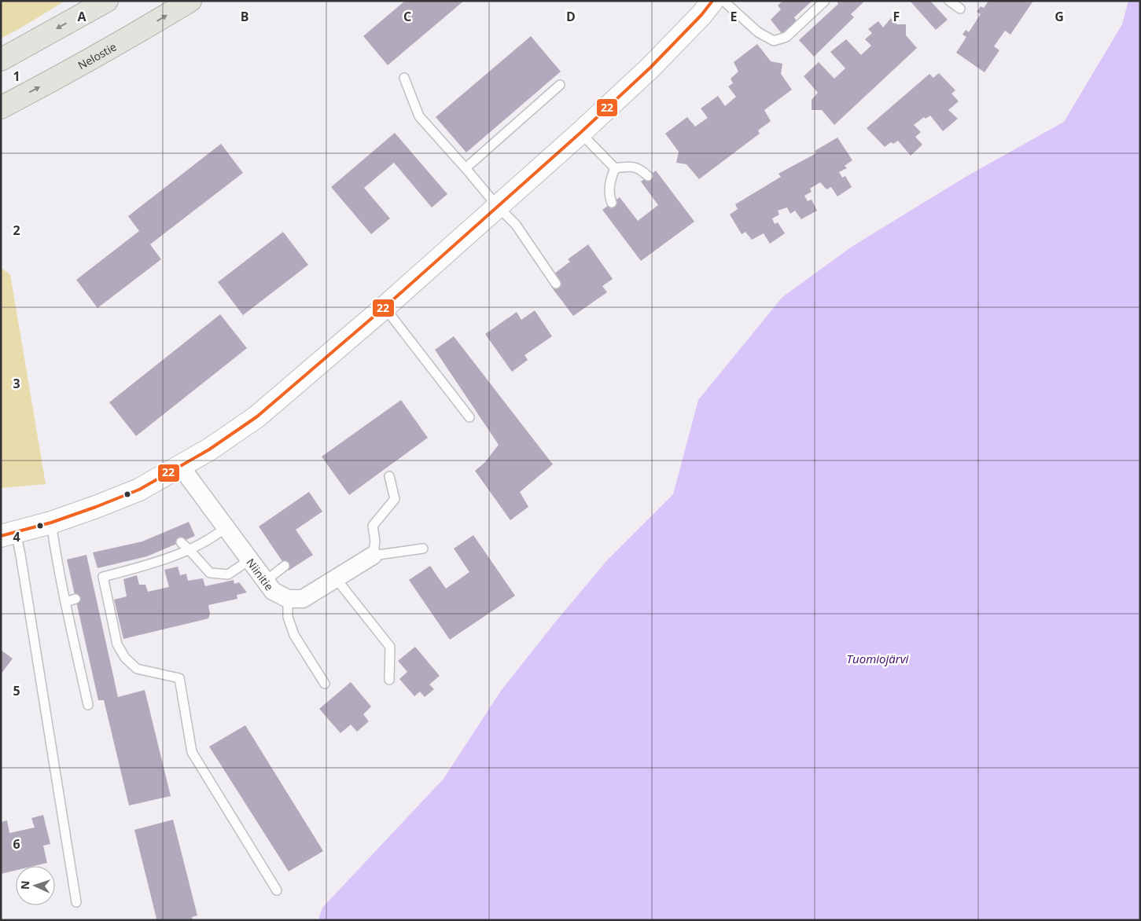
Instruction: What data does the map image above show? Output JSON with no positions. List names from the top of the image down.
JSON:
{
  "streets": {
    "highway": ["Nelostie"],
    "street": ["Niinitie"]
  },
  "water": ["Tuomiojärvi"],
  "lines": ["transit line 22"],
  "north": "left",
  "grid": {
    "columns": [
      "A",
      "B",
      "C",
      "D",
      "E",
      "F",
      "G"
    ],
    "rows": [
      "1",
      "2",
      "3",
      "4",
      "5",
      "6"
    ]
  }
}
